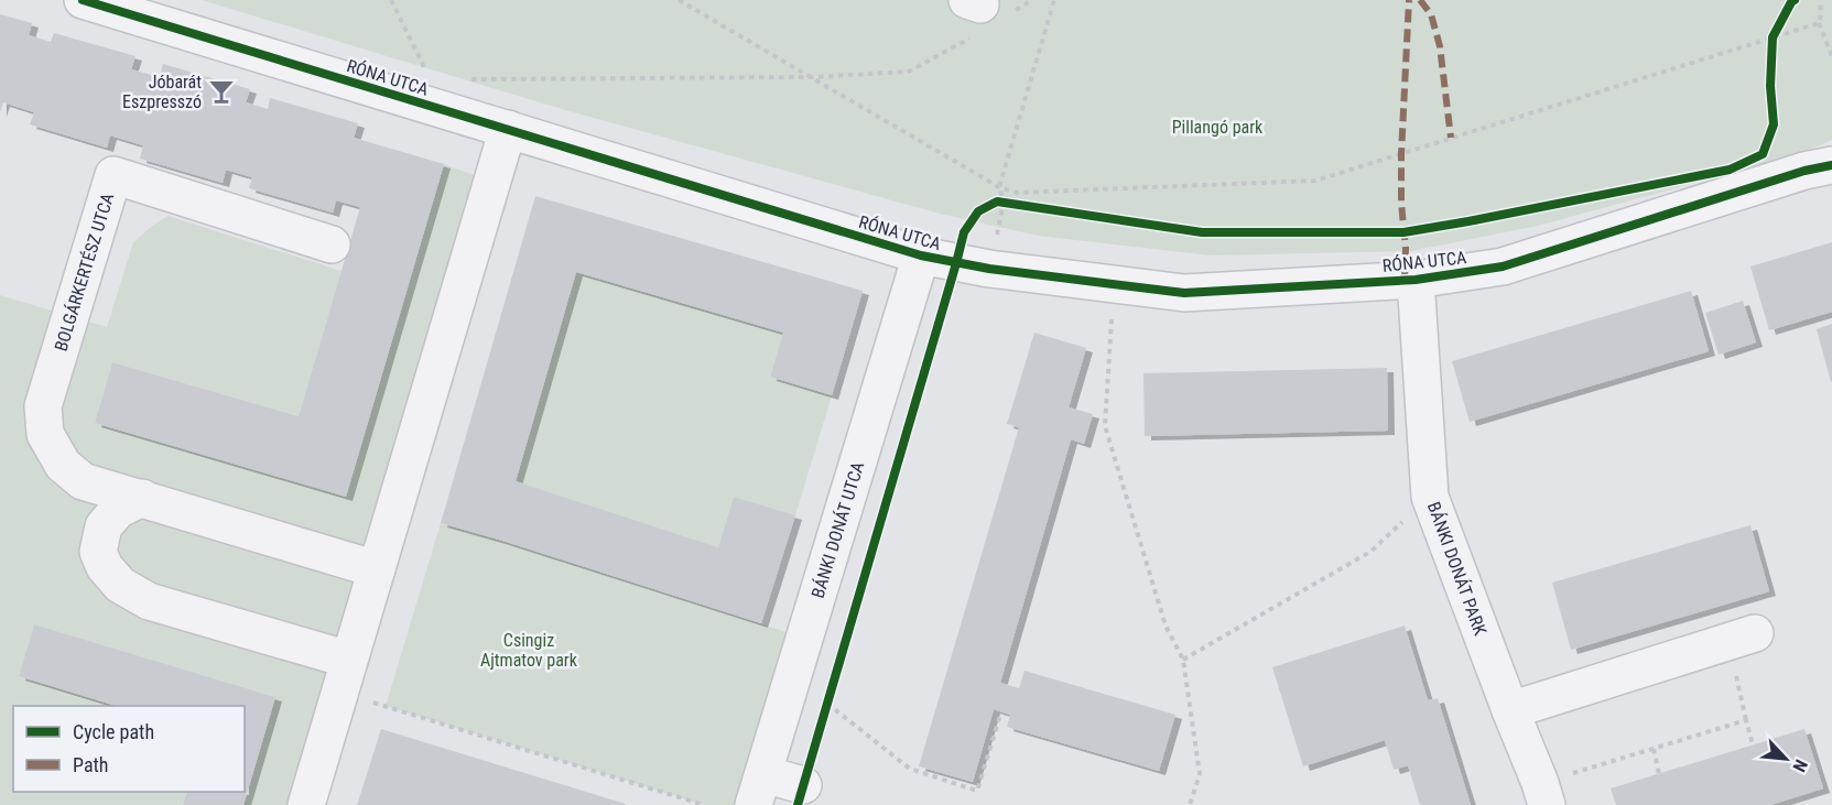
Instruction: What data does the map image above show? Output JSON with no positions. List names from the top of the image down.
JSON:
{
  "streets": {
    "street": [
      "RÓNA UTCA",
      "BOLGÁRKERTÉSZ UTCA",
      "BÁNKI DONÁT UTCA",
      "BÁNKI DONÁT PARK"
    ]
  },
  "crossings": [
    ["RÓNA UTCA", "BÁNKI DONÁT UTCA"],
    ["RÓNA UTCA", "BÁNKI DONÁT PARK"]
  ],
  "parks": ["Pillangó park", "Csingiz Ajtmatov park"],
  "places": {
    "bar": ["Jóbarát Eszpresszó"]
  },
  "legend": ["Cycle path", "Path"],
  "north": "bottom right"
}
